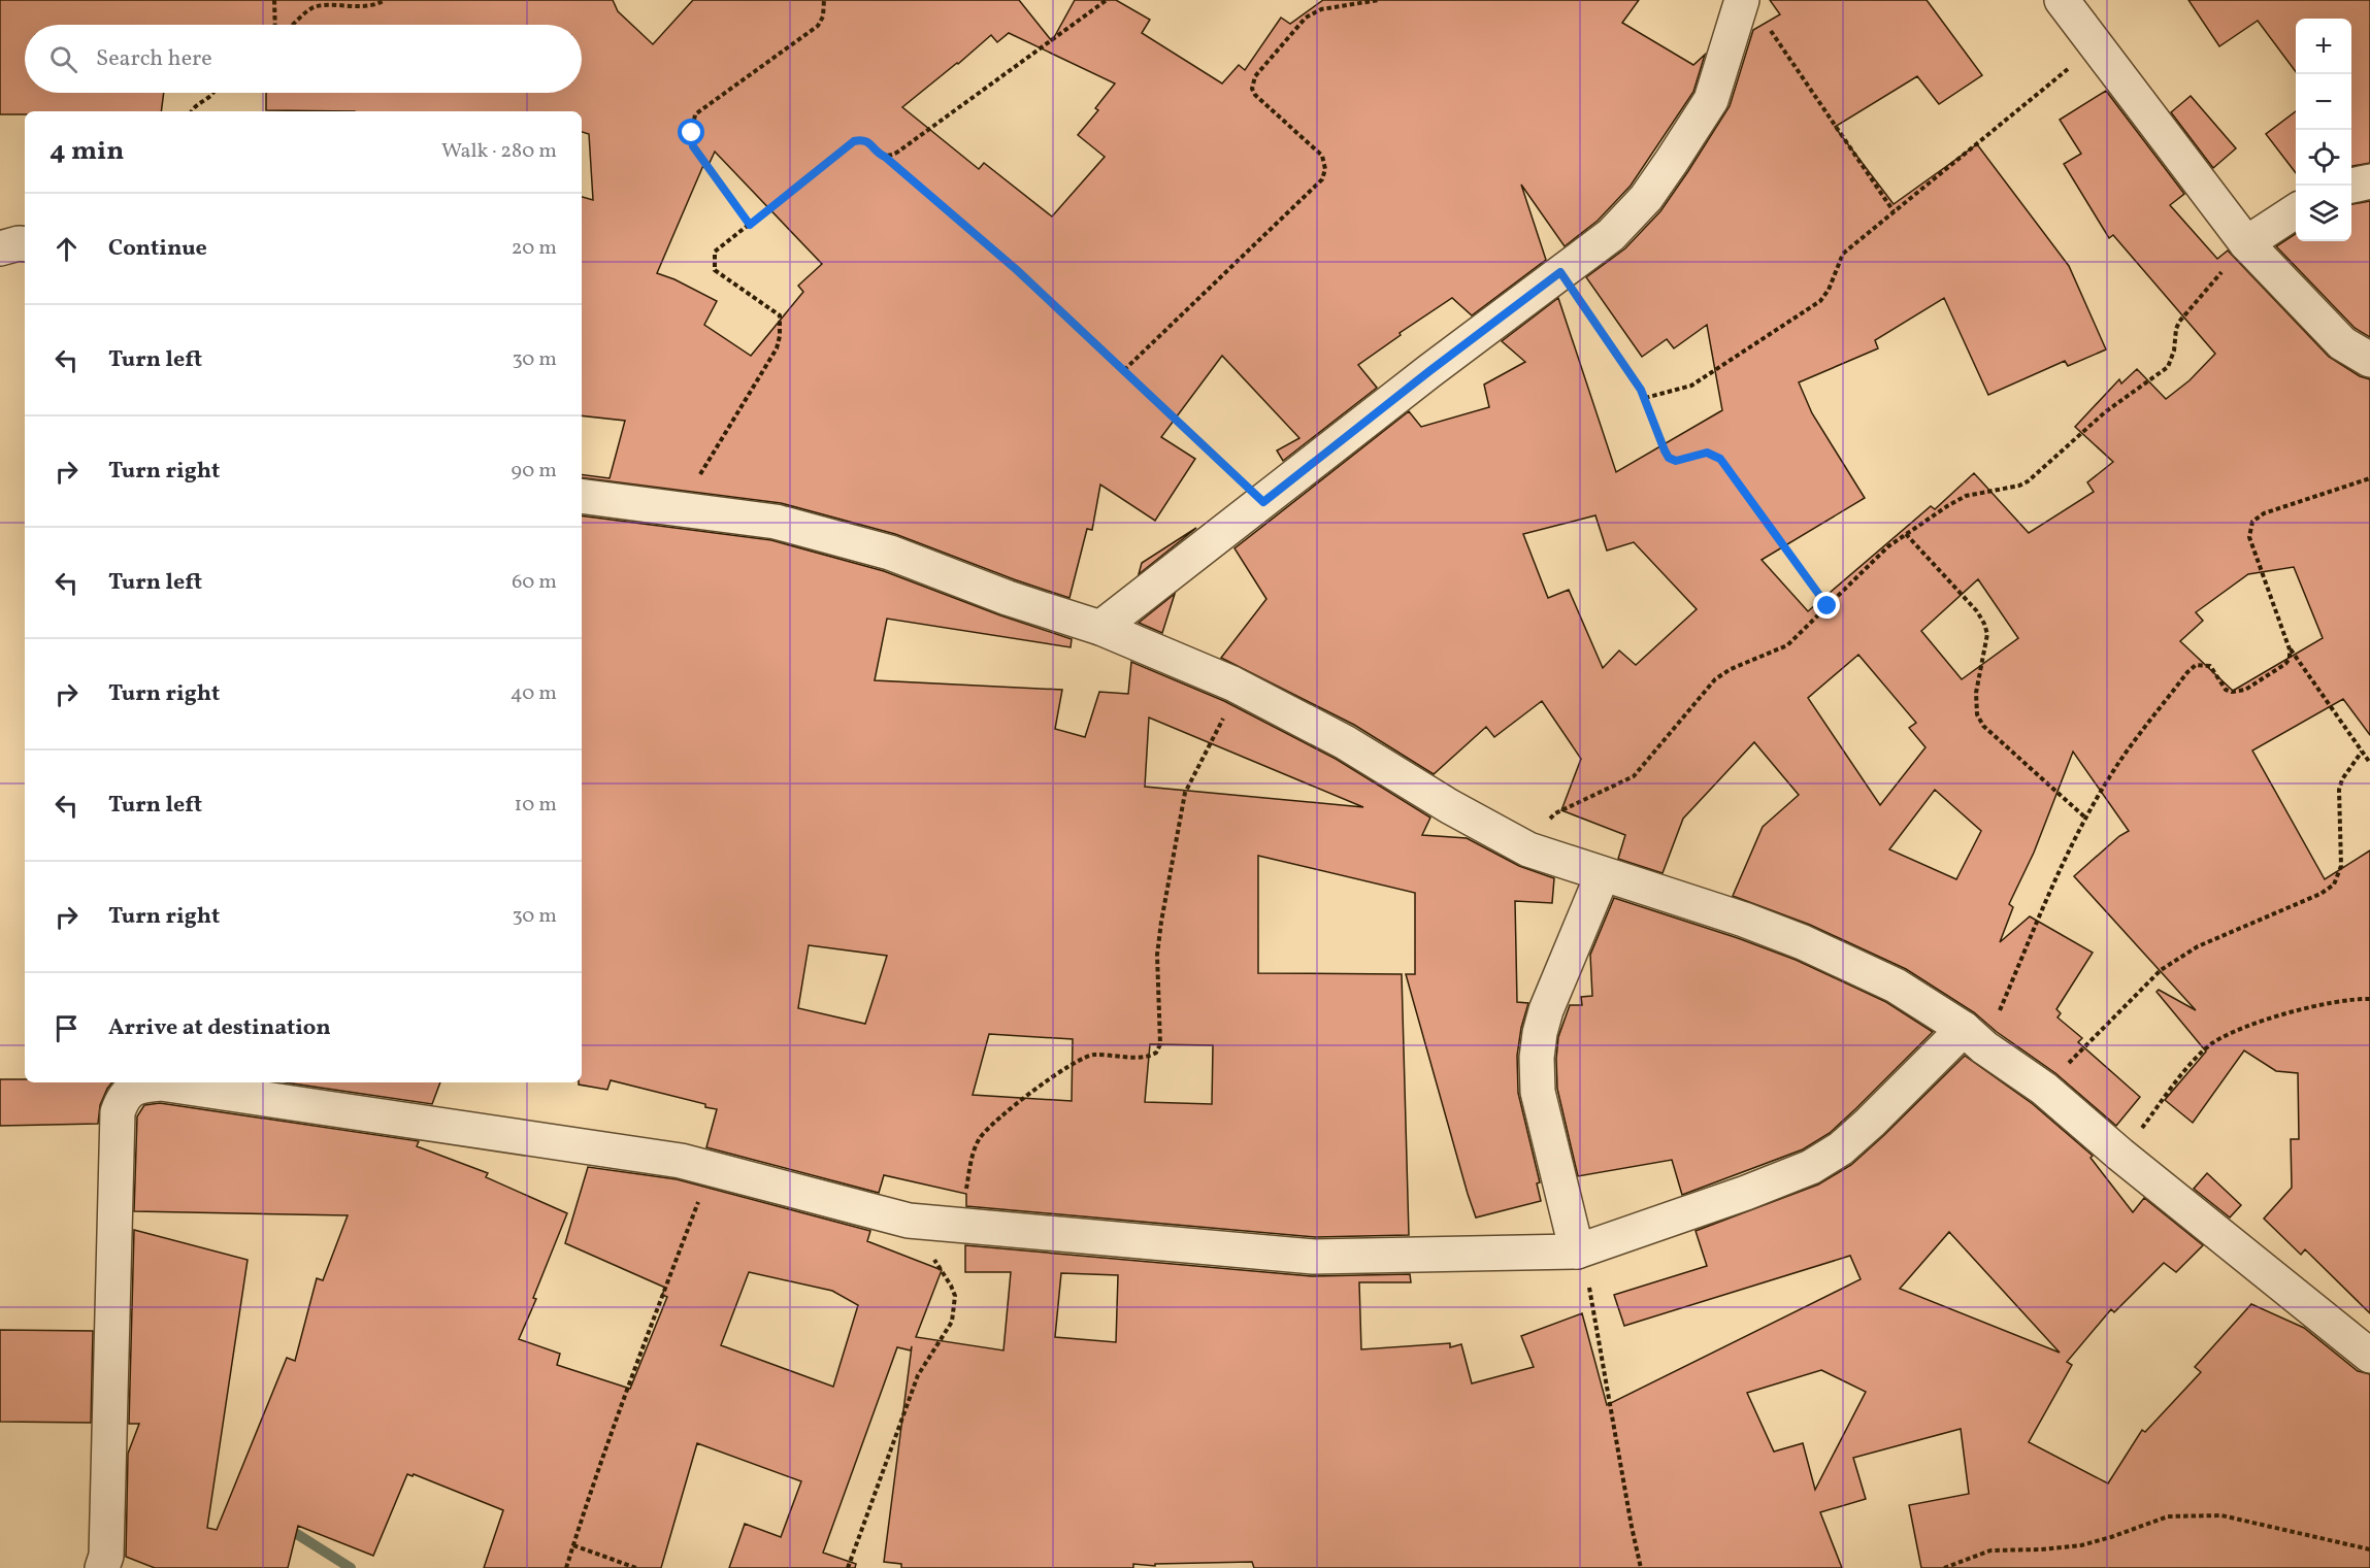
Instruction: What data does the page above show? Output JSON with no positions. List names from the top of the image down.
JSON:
{
  "page": {
    "map_buttons": ["+", "−"],
    "search": "Search here",
    "heading": ["4 min", "Walk · 280 m"],
    "list": [
      ["Continue", "20 m"],
      ["Turn left", "30 m"],
      ["Turn right", "90 m"],
      ["Turn left", "60 m"],
      ["Turn right", "40 m"],
      ["Turn left", "10 m"],
      ["Turn right", "30 m"],
      "Arrive at destination"
    ]
  }
}
